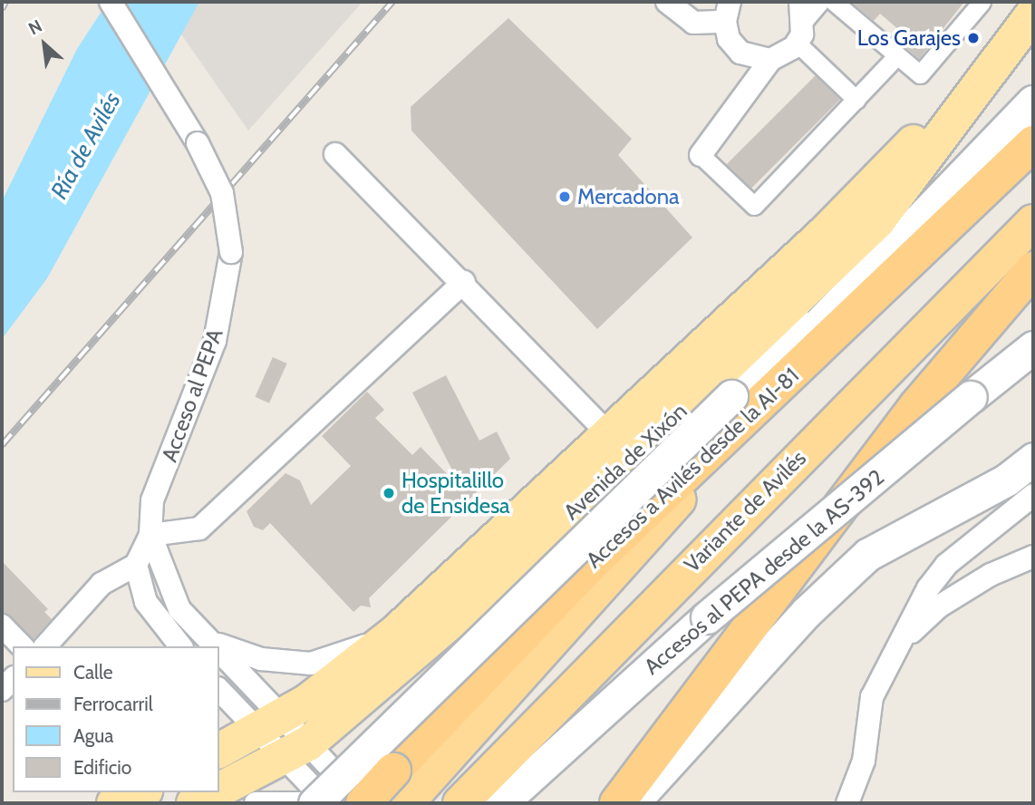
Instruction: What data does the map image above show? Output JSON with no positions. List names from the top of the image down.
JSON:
{
  "streets": {
    "highway": ["Accesos a Avilés desde la AI-81", "Variante de Avilés"],
    "main road": ["Avenida de Xixón", "Accesos al PEPA desde la AS-392"],
    "street": ["Acceso al PEPA"]
  },
  "water": ["Ría de Avilés"],
  "places": ["Los Garajes", "Mercadona", "Hospitalillo de Ensidesa"],
  "legend": [
    "Calle",
    "Ferrocarril",
    "Agua",
    "Edificio"
  ],
  "north": "top left"
}
